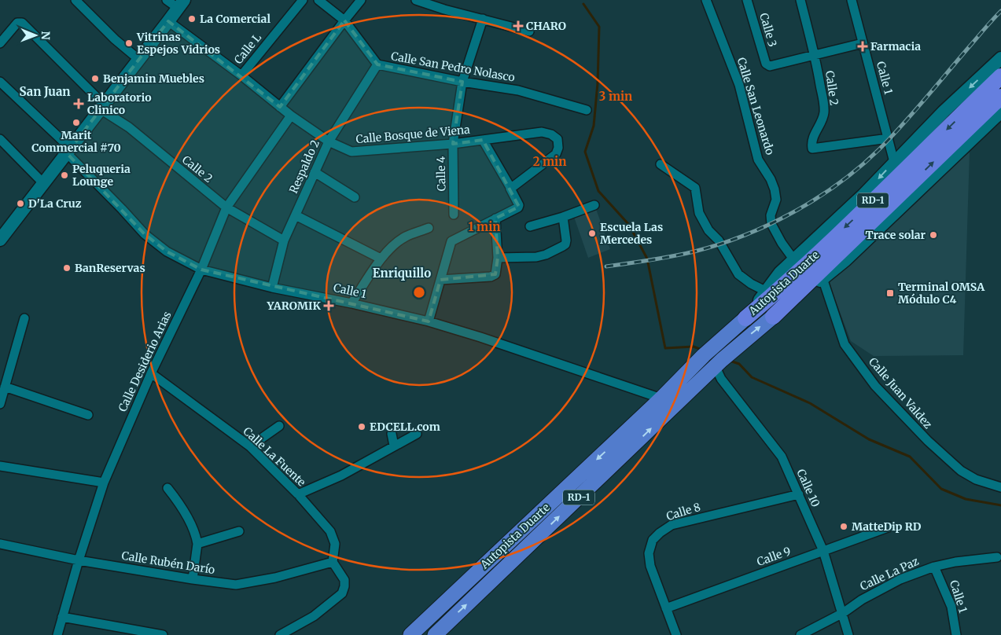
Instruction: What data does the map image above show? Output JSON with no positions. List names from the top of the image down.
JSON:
{
  "streets": {
    "highway": ["RD-1", "Autopista Duarte"],
    "street": [
      "Calle 3",
      "Calle L",
      "Calle San Pedro Nolasco",
      "Calle 1",
      "Calle 2",
      "Calle San Leonardo",
      "Calle Bosque de Viena",
      "Respaldo 2",
      "Calle 4",
      "Calle Desiderio Arias",
      "Calle Juan Valdez",
      "Calle La Fuente",
      "Calle 10",
      "Calle 8",
      "Calle 9",
      "Calle Rubén Darío",
      "Calle La Paz"
    ]
  },
  "crossings": [
    ["Calle 3", "Calle 2"],
    ["Calle L", "Calle Bosque de Viena"],
    ["Calle San Pedro Nolasco", "Respaldo 2"],
    ["Calle San Pedro Nolasco", "Calle 4"],
    ["Calle 1", "Calle 2"],
    ["Calle 1", "Respaldo 2"],
    ["Calle 1", "Autopista Duarte"],
    ["Calle 1", "Calle Desiderio Arias"],
    ["Calle 1", "Calle La Paz"],
    ["Calle 2", "Respaldo 2"],
    ["Calle 2", "Calle Desiderio Arias"],
    ["Calle San Leonardo", "Autopista Duarte"],
    ["Calle Bosque de Viena", "Respaldo 2"],
    ["Calle Bosque de Viena", "Calle 4"],
    ["Calle Bosque de Viena", "Calle Desiderio Arias"],
    ["RD-1", "Autopista Duarte"],
    ["RD-1", "Calle 10"],
    ["Autopista Duarte", "Calle 10"],
    ["Calle Desiderio Arias", "Calle La Fuente"],
    ["Calle Desiderio Arias", "Calle Rubén Darío"],
    ["Calle La Fuente", "Calle Rubén Darío"],
    ["Calle 10", "Calle 8"],
    ["Calle 10", "Calle 9"],
    ["Calle 10", "Calle La Paz"],
    ["Calle 8", "Calle 9"]
  ],
  "districts": ["San Juan", "Enriquillo"],
  "places": {
    "other": [
      "La Comercial",
      "Vitrinas Espejos Vidrios",
      "Benjamin Muebles",
      "Marit Commercial #70",
      "Peluqueria Lounge",
      "D'La Cruz",
      "Escuela Las Mercedes",
      "Trace solar",
      "BanReservas",
      "EDCELL.com",
      "MatteDip RD"
    ],
    "health": [
      "CHARO",
      "Farmacia",
      "Laboratorio Clinico",
      "YAROMIK"
    ],
    "transit": ["Terminal OMSA Módulo C4"]
  },
  "north": "right",
  "rings": ["3 min", "2 min", "1 min"]
}
